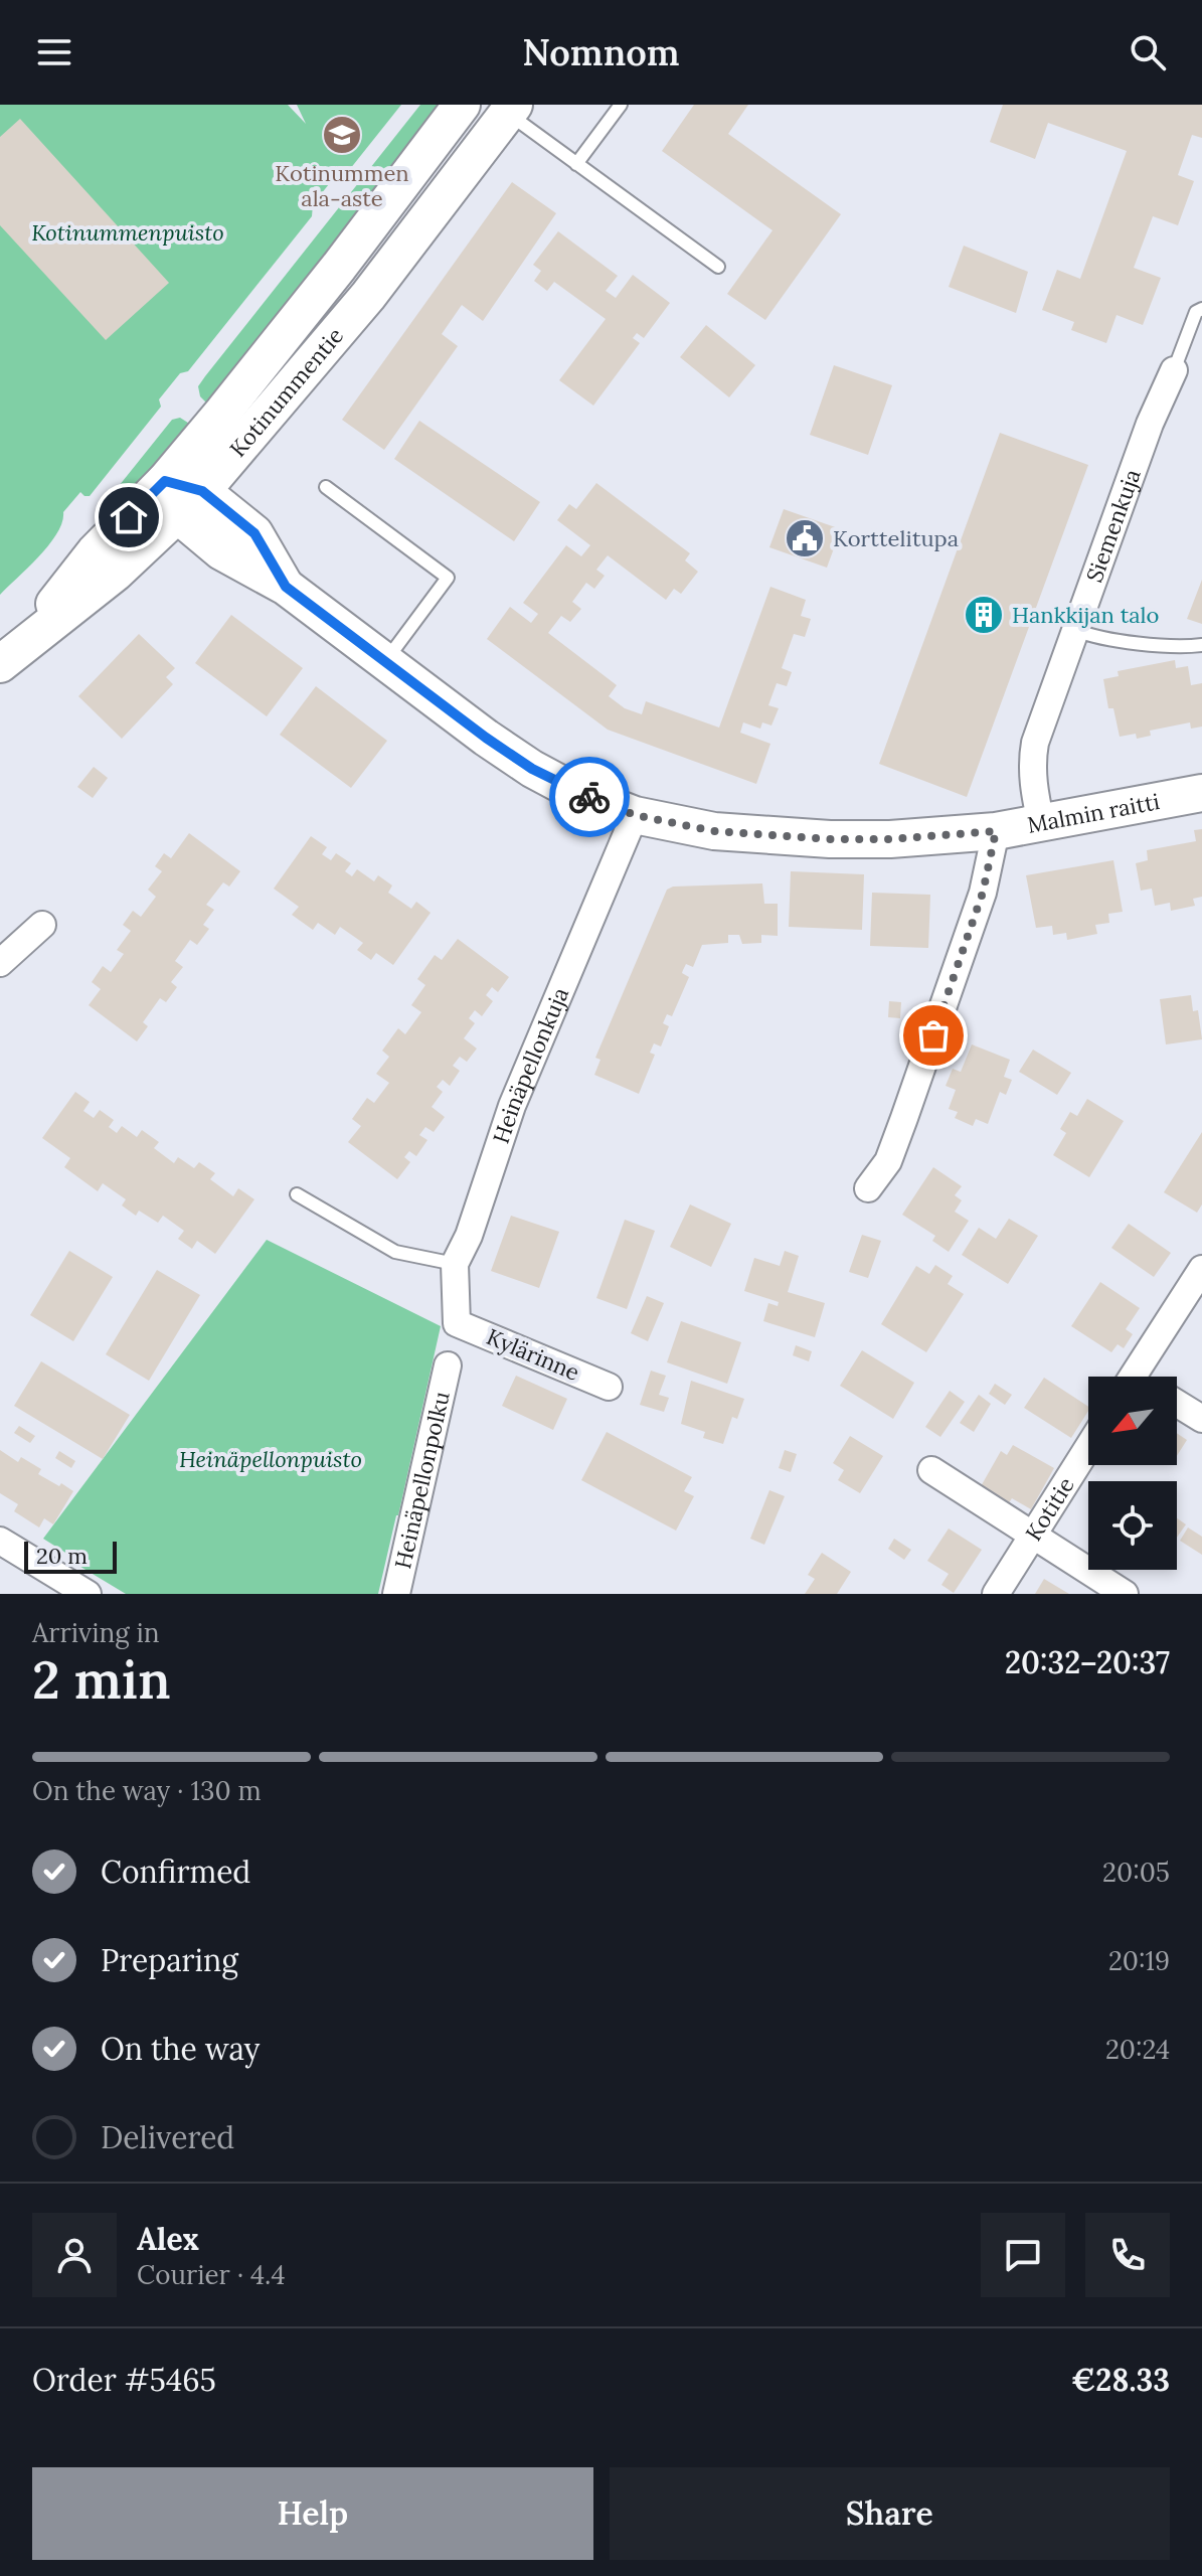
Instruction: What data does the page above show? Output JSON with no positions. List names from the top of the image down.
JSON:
{
  "streets": {
    "main road": ["Kotinummentie", "Malmin raitti"],
    "street": [
      "Siemenkuja",
      "Heinäpellonkuja",
      "Kylärinne",
      "Heinäpellonpolku",
      "Kotitie"
    ]
  },
  "crossings": [
    ["Kotinummentie", "Malmin raitti"],
    ["Siemenkuja", "Malmin raitti"],
    ["Malmin raitti", "Heinäpellonkuja"],
    ["Heinäpellonkuja", "Kylärinne"]
  ],
  "parks": ["Kotinummenpuisto", "Heinäpellonpuisto"],
  "places": {
    "school or university": ["Kotinummen ala-aste"],
    "public building": ["Korttelitupa"],
    "building": ["Hankkijan talo"]
  },
  "scale_bar": "20 m",
  "north": "bottom left",
  "page": {
    "header": "Nomnom",
    "scale": "20 m",
    "heading": ["2 min", "Arriving in", "20:32–20:37"],
    "panel": [
      "Alex",
      "Courier · 4.4",
      "Order #5465",
      "€28.33"
    ],
    "bar": "On the way · 130 m",
    "list": [
      ["Confirmed", "20:05"],
      ["Preparing", "20:19"],
      ["On the way", "20:24"],
      "Delivered"
    ],
    "buttons": ["Help", "Share"]
  }
}
